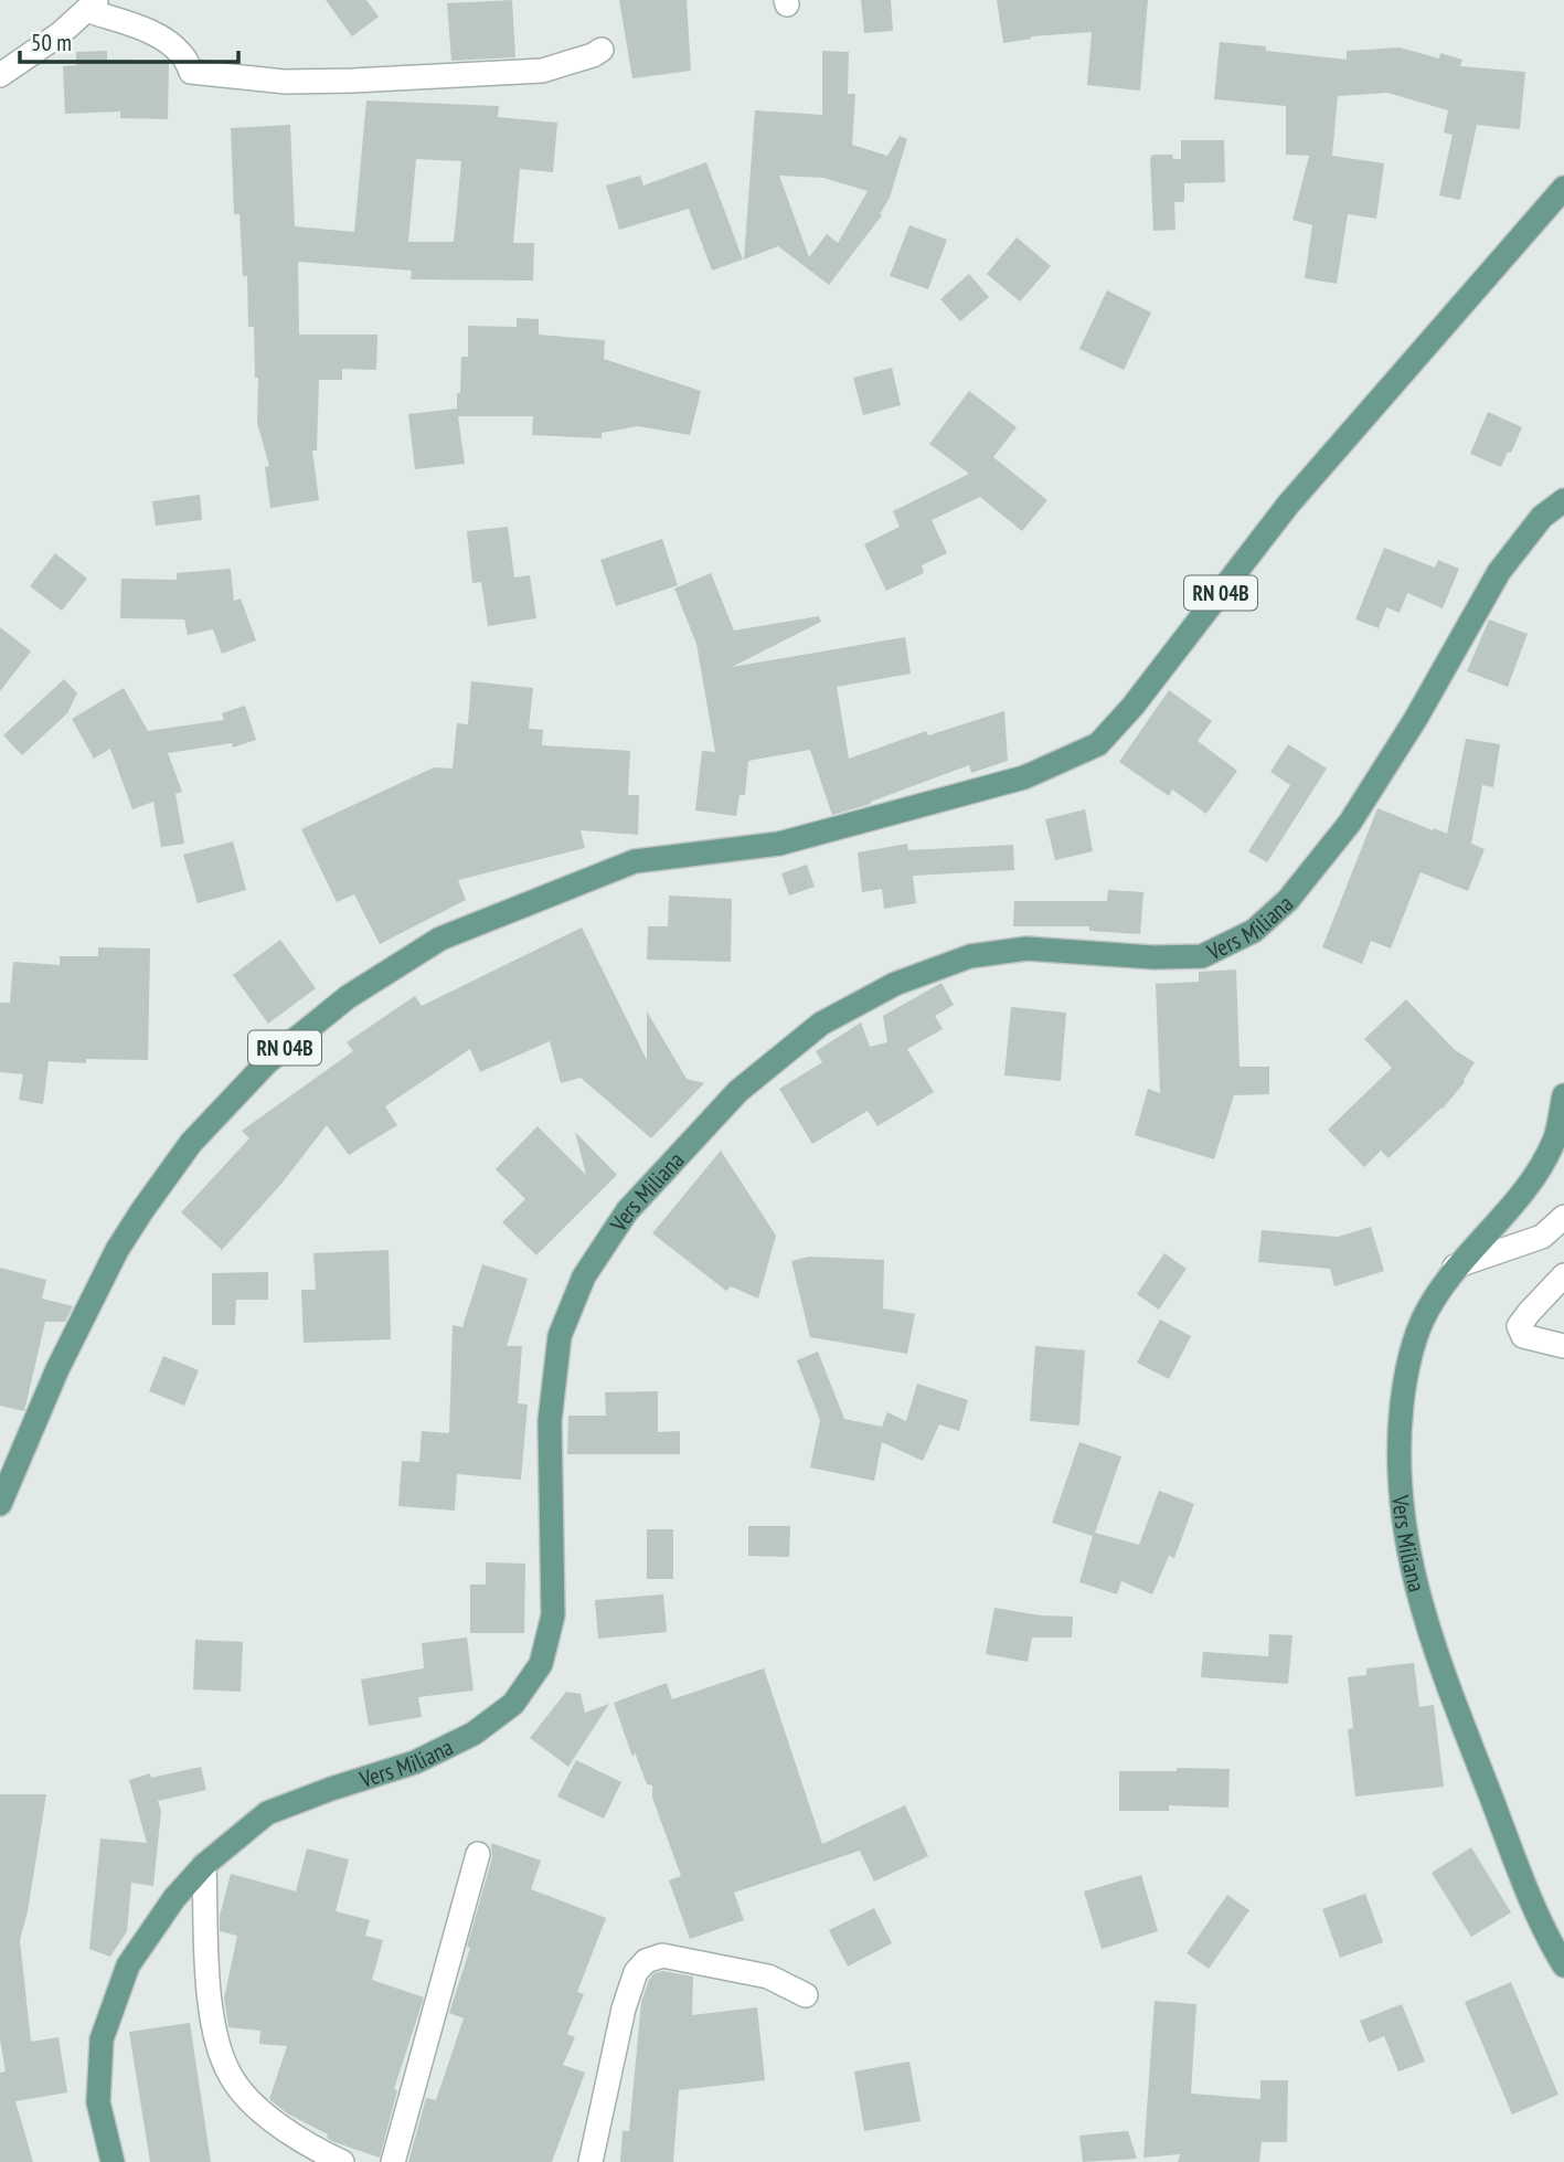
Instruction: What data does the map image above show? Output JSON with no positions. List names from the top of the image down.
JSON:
{
  "streets": {
    "main road": ["RN 04B", "Vers Miliana"]
  },
  "scale_bar": "50 m"
}
